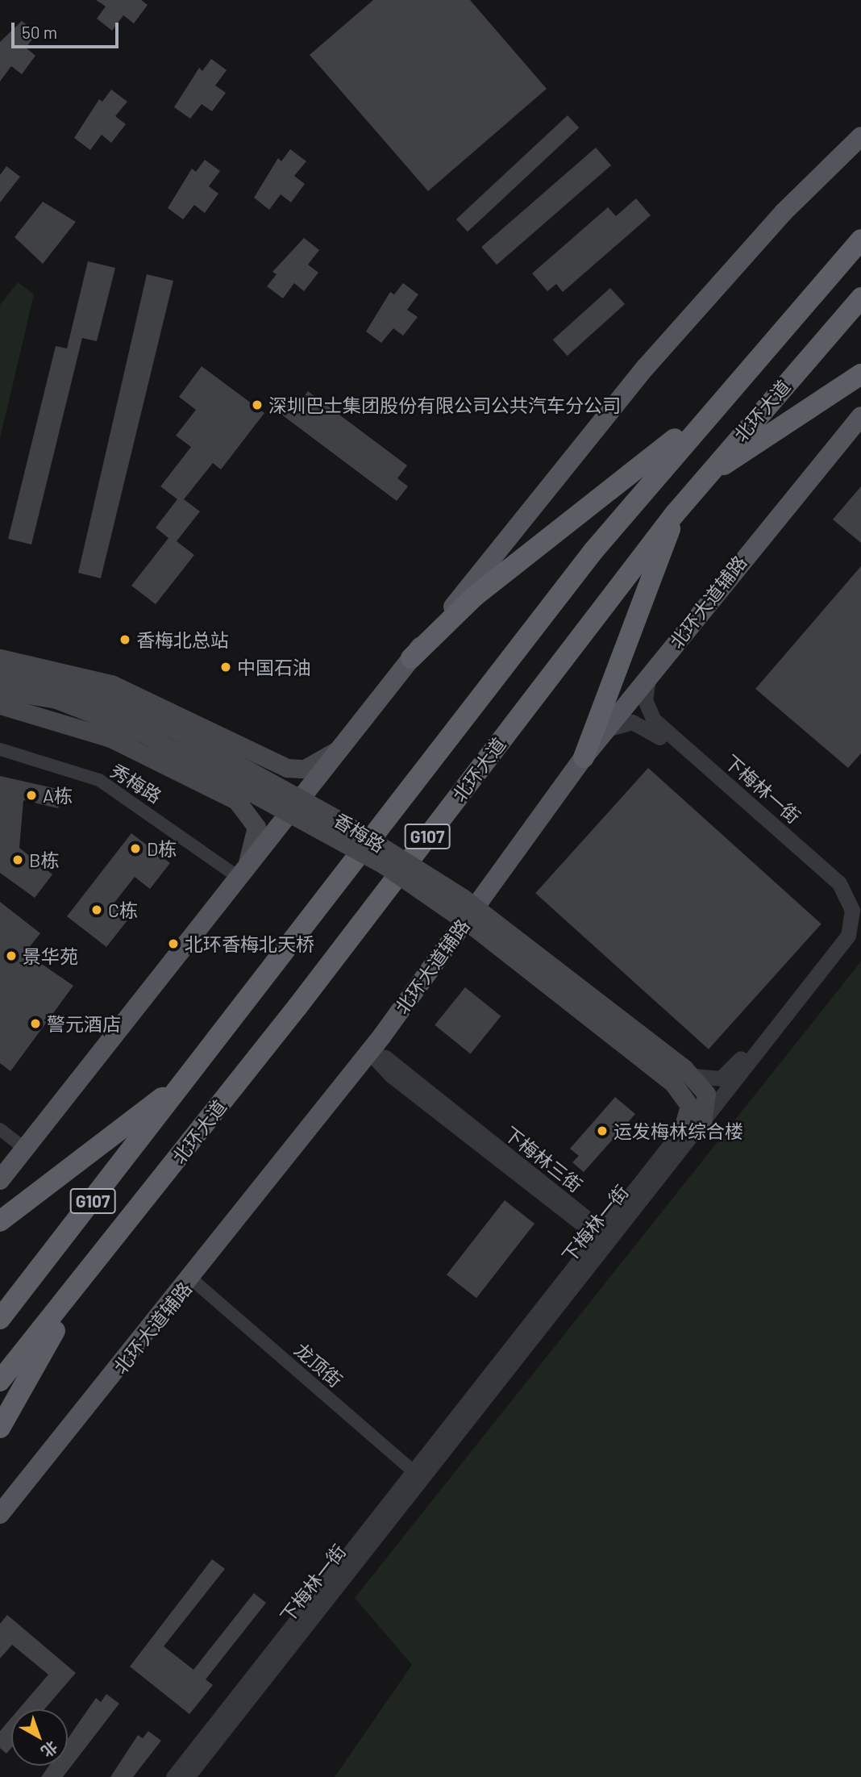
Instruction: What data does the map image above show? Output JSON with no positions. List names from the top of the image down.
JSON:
{
  "streets": {
    "highway": ["北环大道", "G107"],
    "main road": ["北环大道辅路", "香梅路"],
    "street": [
      "秀梅路",
      "下梅林一街",
      "下梅林三街",
      "龙顶街"
    ]
  },
  "crossings": [
    ["北环大道辅路", "下梅林三街"],
    ["北环大道辅路", "龙顶街"],
    ["下梅林一街", "香梅路"],
    ["下梅林一街", "下梅林三街"],
    ["下梅林一街", "龙顶街"]
  ],
  "places": [
    "深圳巴士集团股份有限公司公共汽车分公司",
    "香梅北总站",
    "中国石油",
    "A栋",
    "D栋",
    "B栋",
    "C栋",
    "北环香梅北天桥",
    "景华苑",
    "警元酒店",
    "运发梅林综合楼"
  ],
  "scale_bar": "50 m",
  "north": "bottom right"
}
